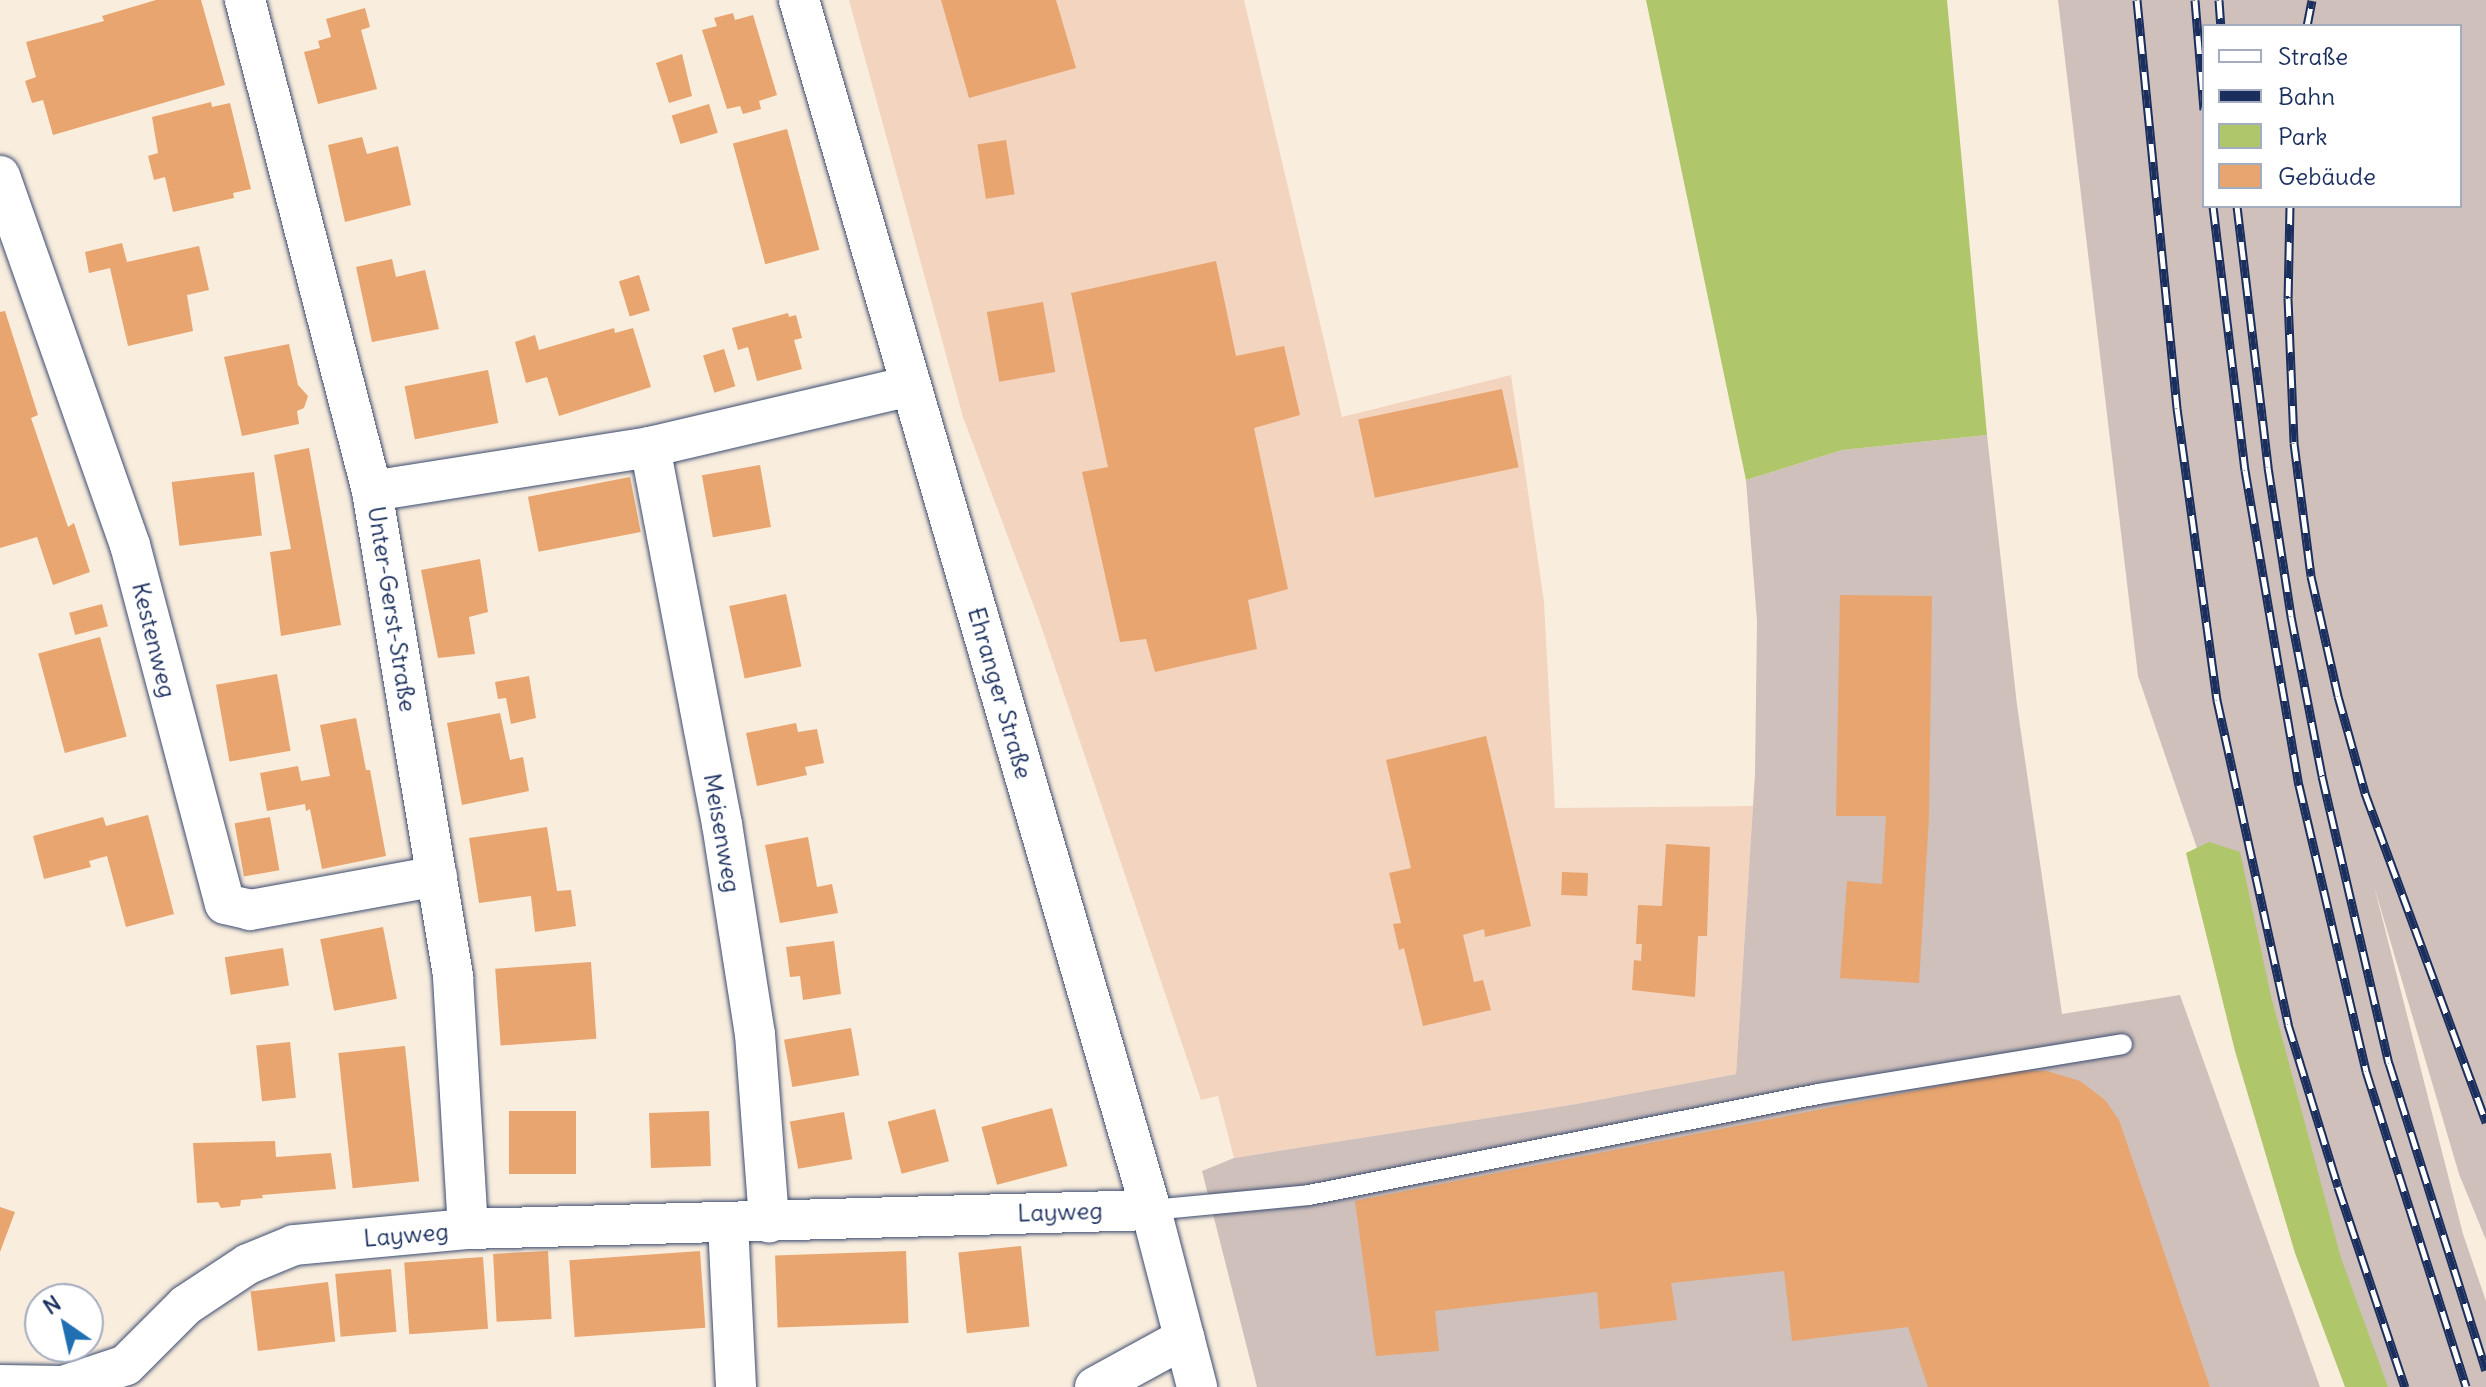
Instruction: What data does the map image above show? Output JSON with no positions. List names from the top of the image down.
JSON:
{
  "streets": {
    "street": [
      "Unter-Gerst-Straße",
      "Kestenweg",
      "Ehranger Straße",
      "Meisenweg",
      "Layweg"
    ]
  },
  "crossings": [
    ["Unter-Gerst-Straße", "Kestenweg"],
    ["Unter-Gerst-Straße", "Layweg"],
    ["Ehranger Straße", "Layweg"],
    ["Meisenweg", "Layweg"]
  ],
  "legend": [
    "Straße",
    "Bahn",
    "Park",
    "Gebäude"
  ],
  "north": "top left"
}
